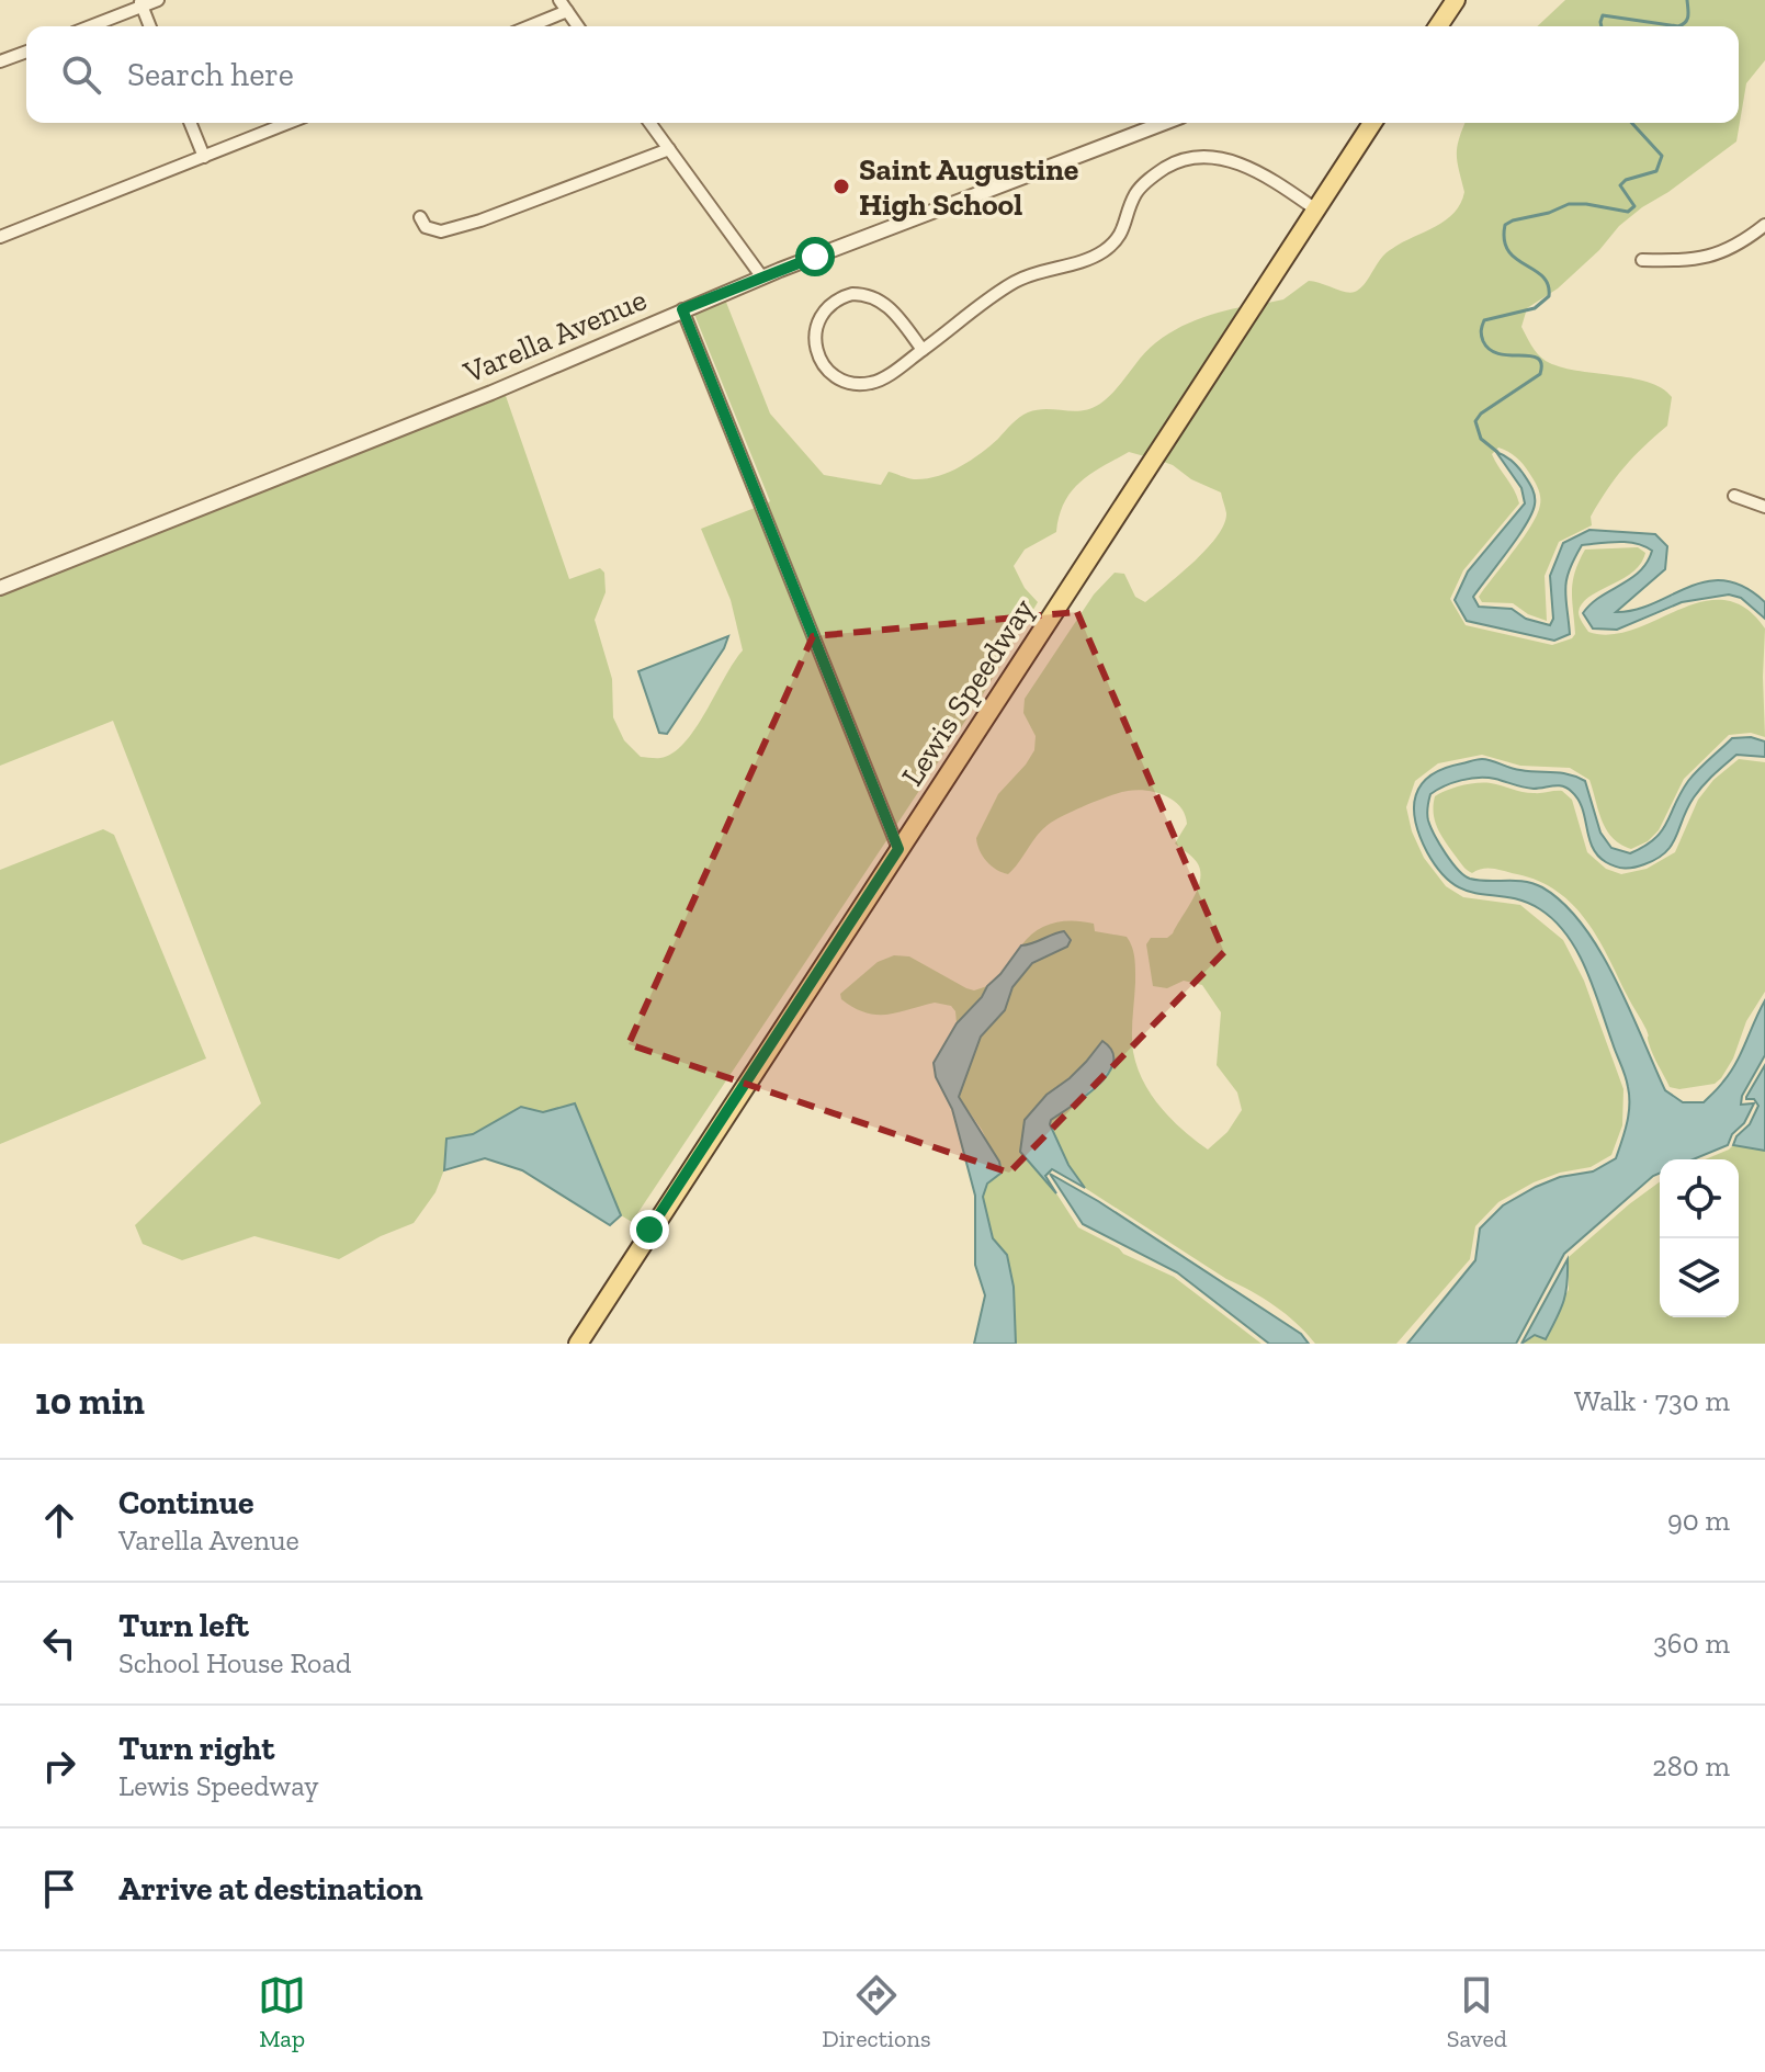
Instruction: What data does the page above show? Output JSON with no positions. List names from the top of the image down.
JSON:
{
  "streets": {
    "main road": ["Lewis Speedway"],
    "street": ["Varella Avenue"]
  },
  "places": ["Saint Augustine High School"],
  "page": {
    "search": "Search here",
    "heading": ["10 min", "Walk · 730 m"],
    "list": [
      ["Continue", "Varella Avenue", "90 m"],
      ["Turn left", "School House Road", "360 m"],
      ["Turn right", "Lewis Speedway", "280 m"],
      "Arrive at destination"
    ],
    "nav": ["Map", "Directions", "Saved"]
  }
}
